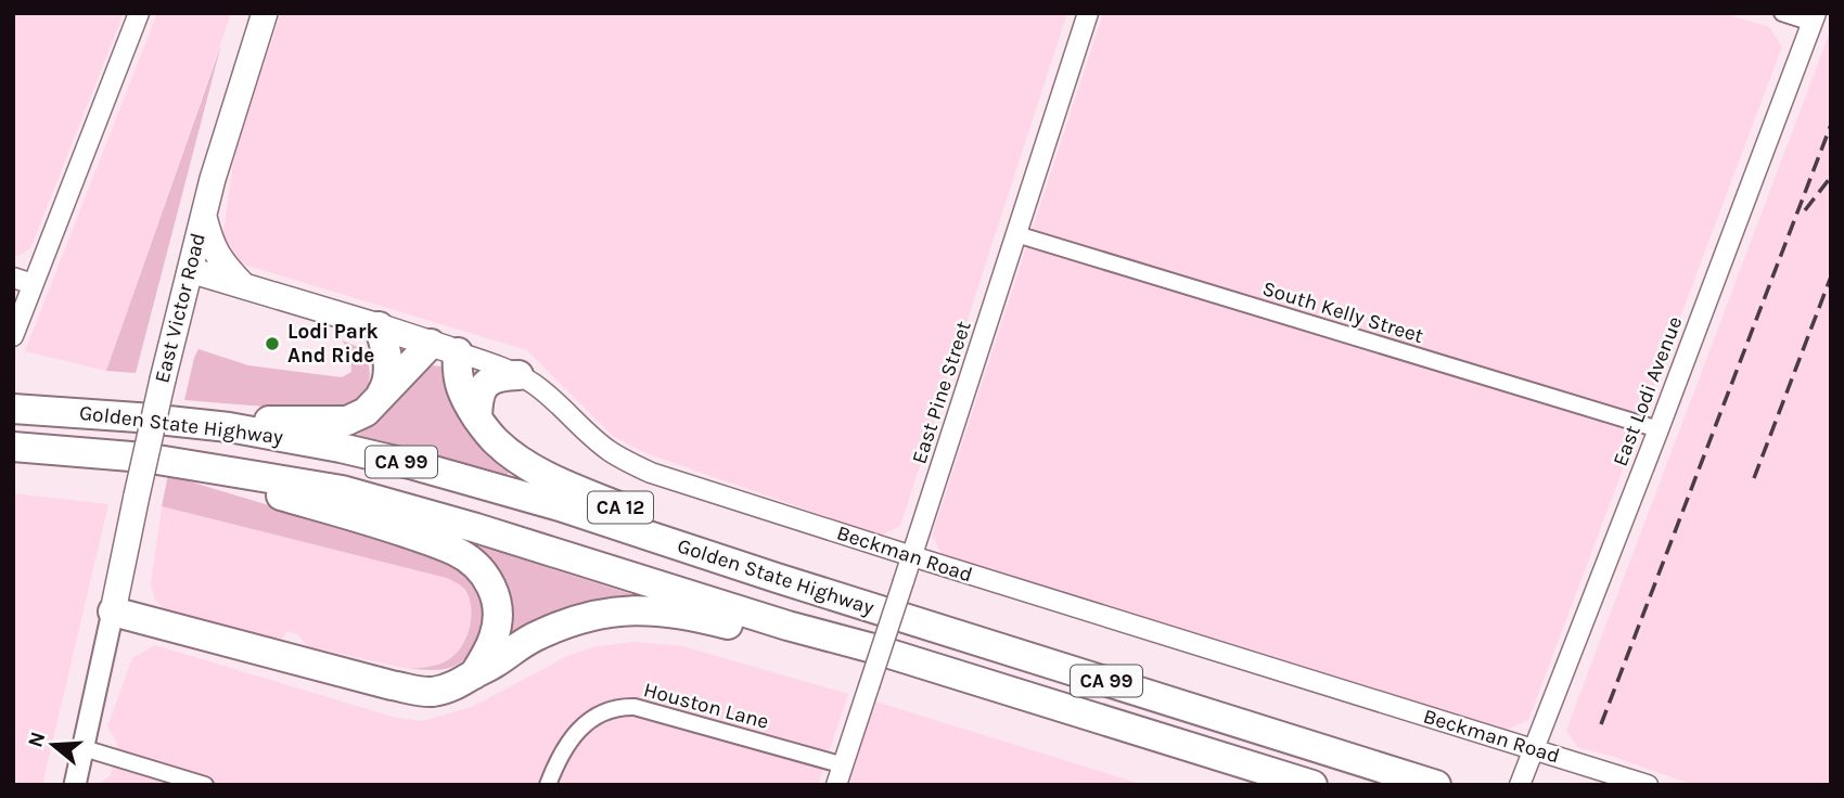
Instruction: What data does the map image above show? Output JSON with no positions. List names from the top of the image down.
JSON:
{
  "streets": {
    "highway": ["Golden State Highway", "CA 99", "CA 12"],
    "main road": ["East Victor Road", "Beckman Road"],
    "street": [
      "South Kelly Street",
      "East Lodi Avenue",
      "East Pine Street",
      "Houston Lane"
    ]
  },
  "crossings": [
    ["East Victor Road", "Beckman Road"],
    ["South Kelly Street", "East Lodi Avenue"],
    ["South Kelly Street", "East Pine Street"],
    ["East Lodi Avenue", "Beckman Road"],
    ["East Pine Street", "Beckman Road"],
    ["East Pine Street", "Houston Lane"],
    ["Golden State Highway", "CA 12"],
    ["CA 12", "Beckman Road"]
  ],
  "places": ["Lodi Park And Ride"],
  "north": "left"
}
